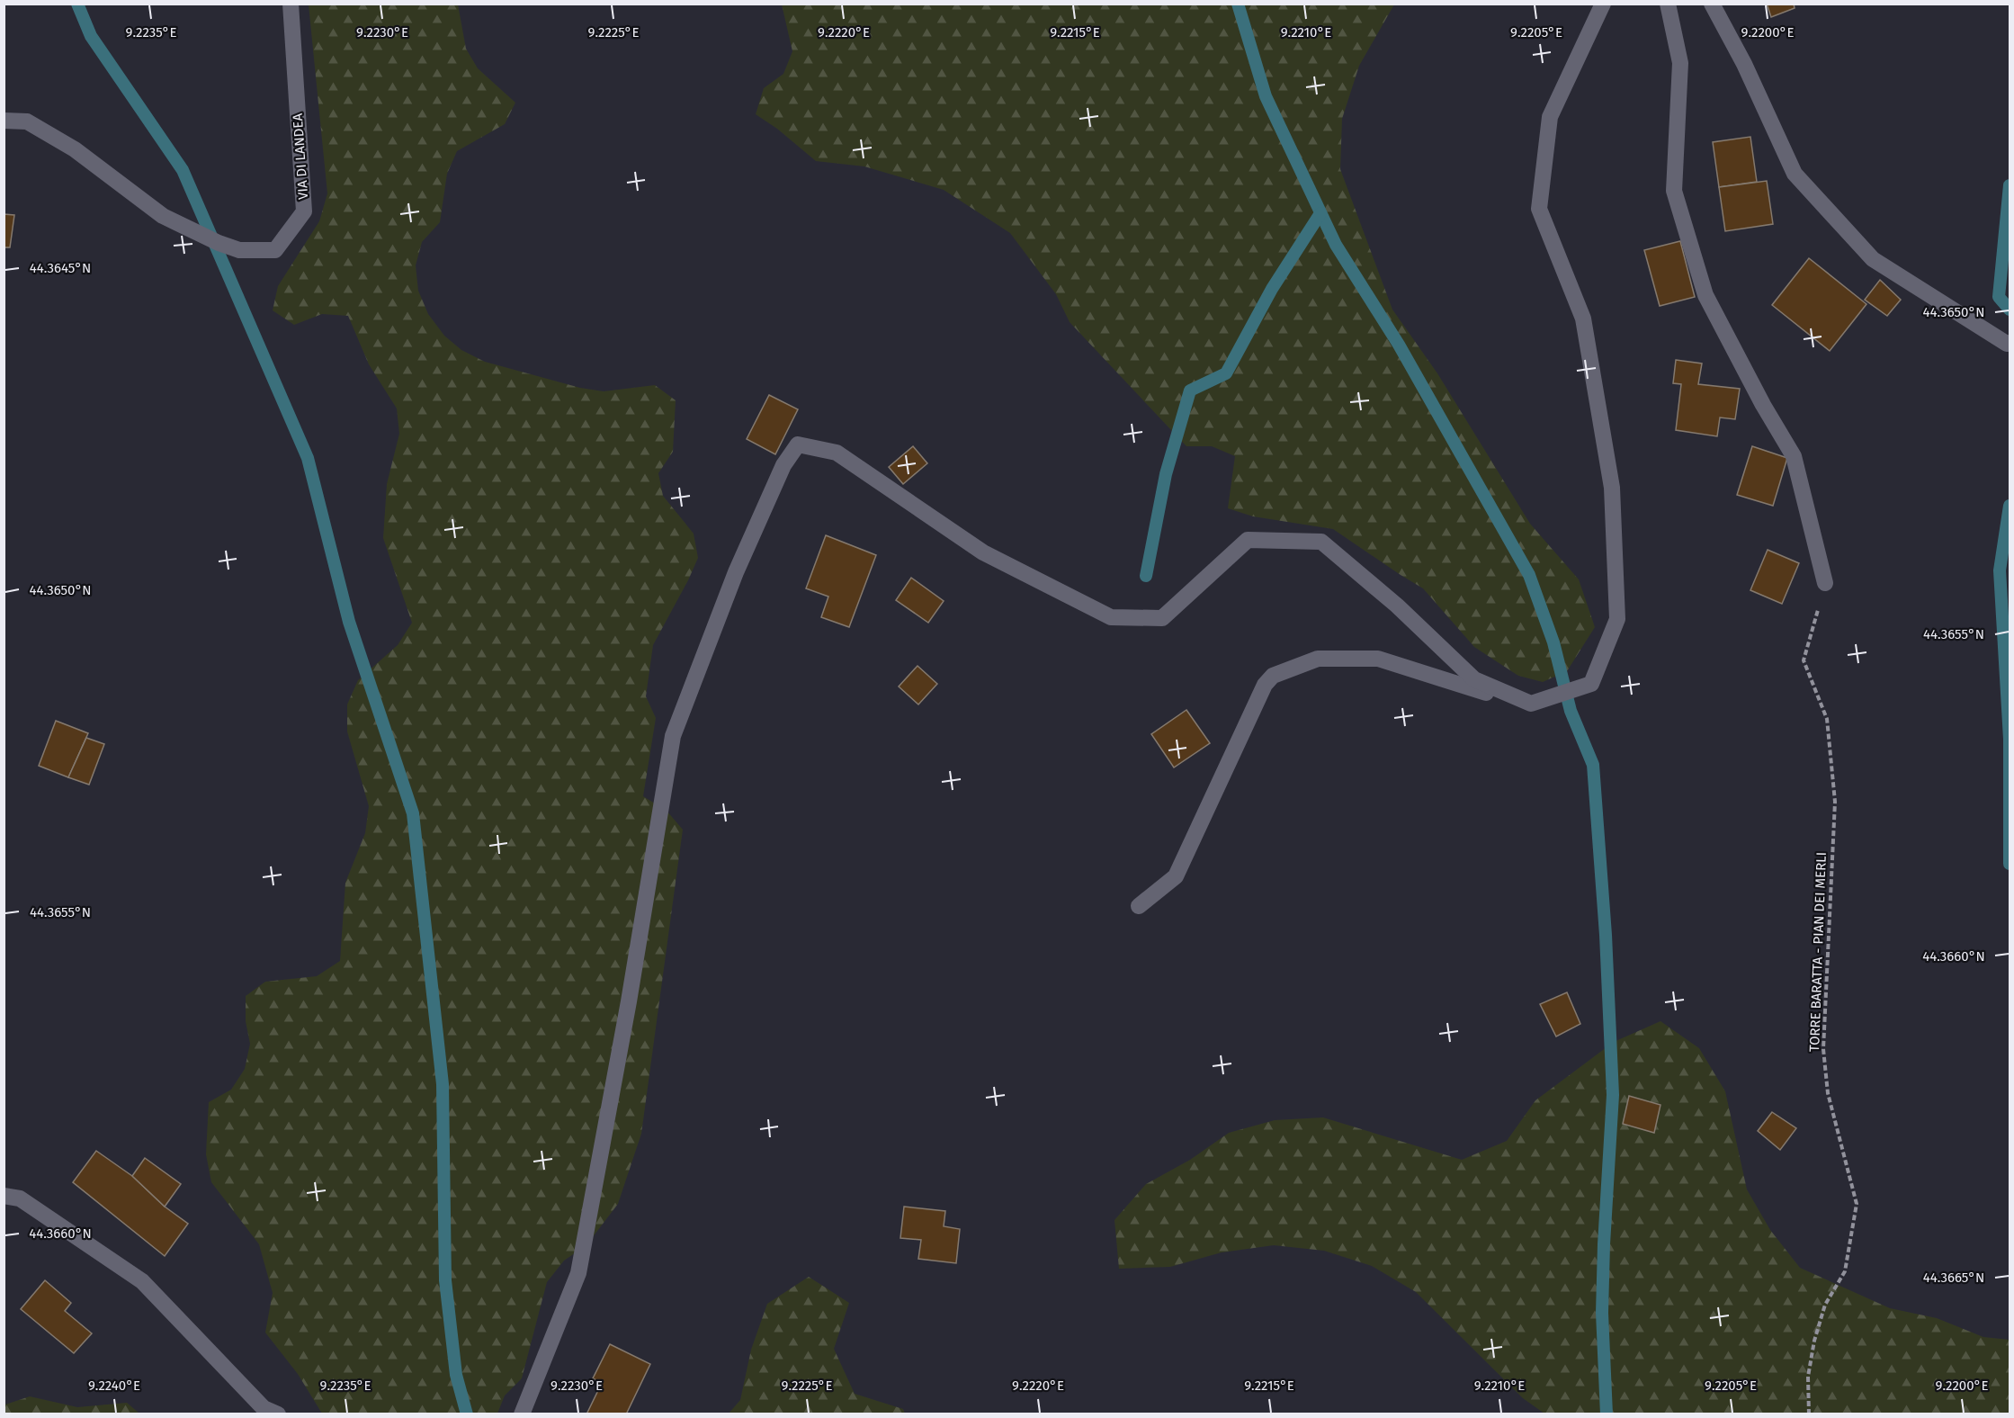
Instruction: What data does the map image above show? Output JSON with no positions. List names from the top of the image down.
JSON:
{
  "streets": {
    "street": ["VIA DI LANDEA"],
    "path": ["TORRE BARATTA - PIAN DEI MERLI"]
  },
  "coordinates": [
    "9.2235°E",
    "9.2230°E",
    "9.2225°E",
    "9.2220°E",
    "9.2215°E",
    "9.2210°E",
    "9.2205°E",
    "9.2200°E",
    "44.3645°N",
    "44.3650°N",
    "44.3655°N",
    "44.3660°N",
    "44.3665°N",
    "9.2240°E"
  ]
}
